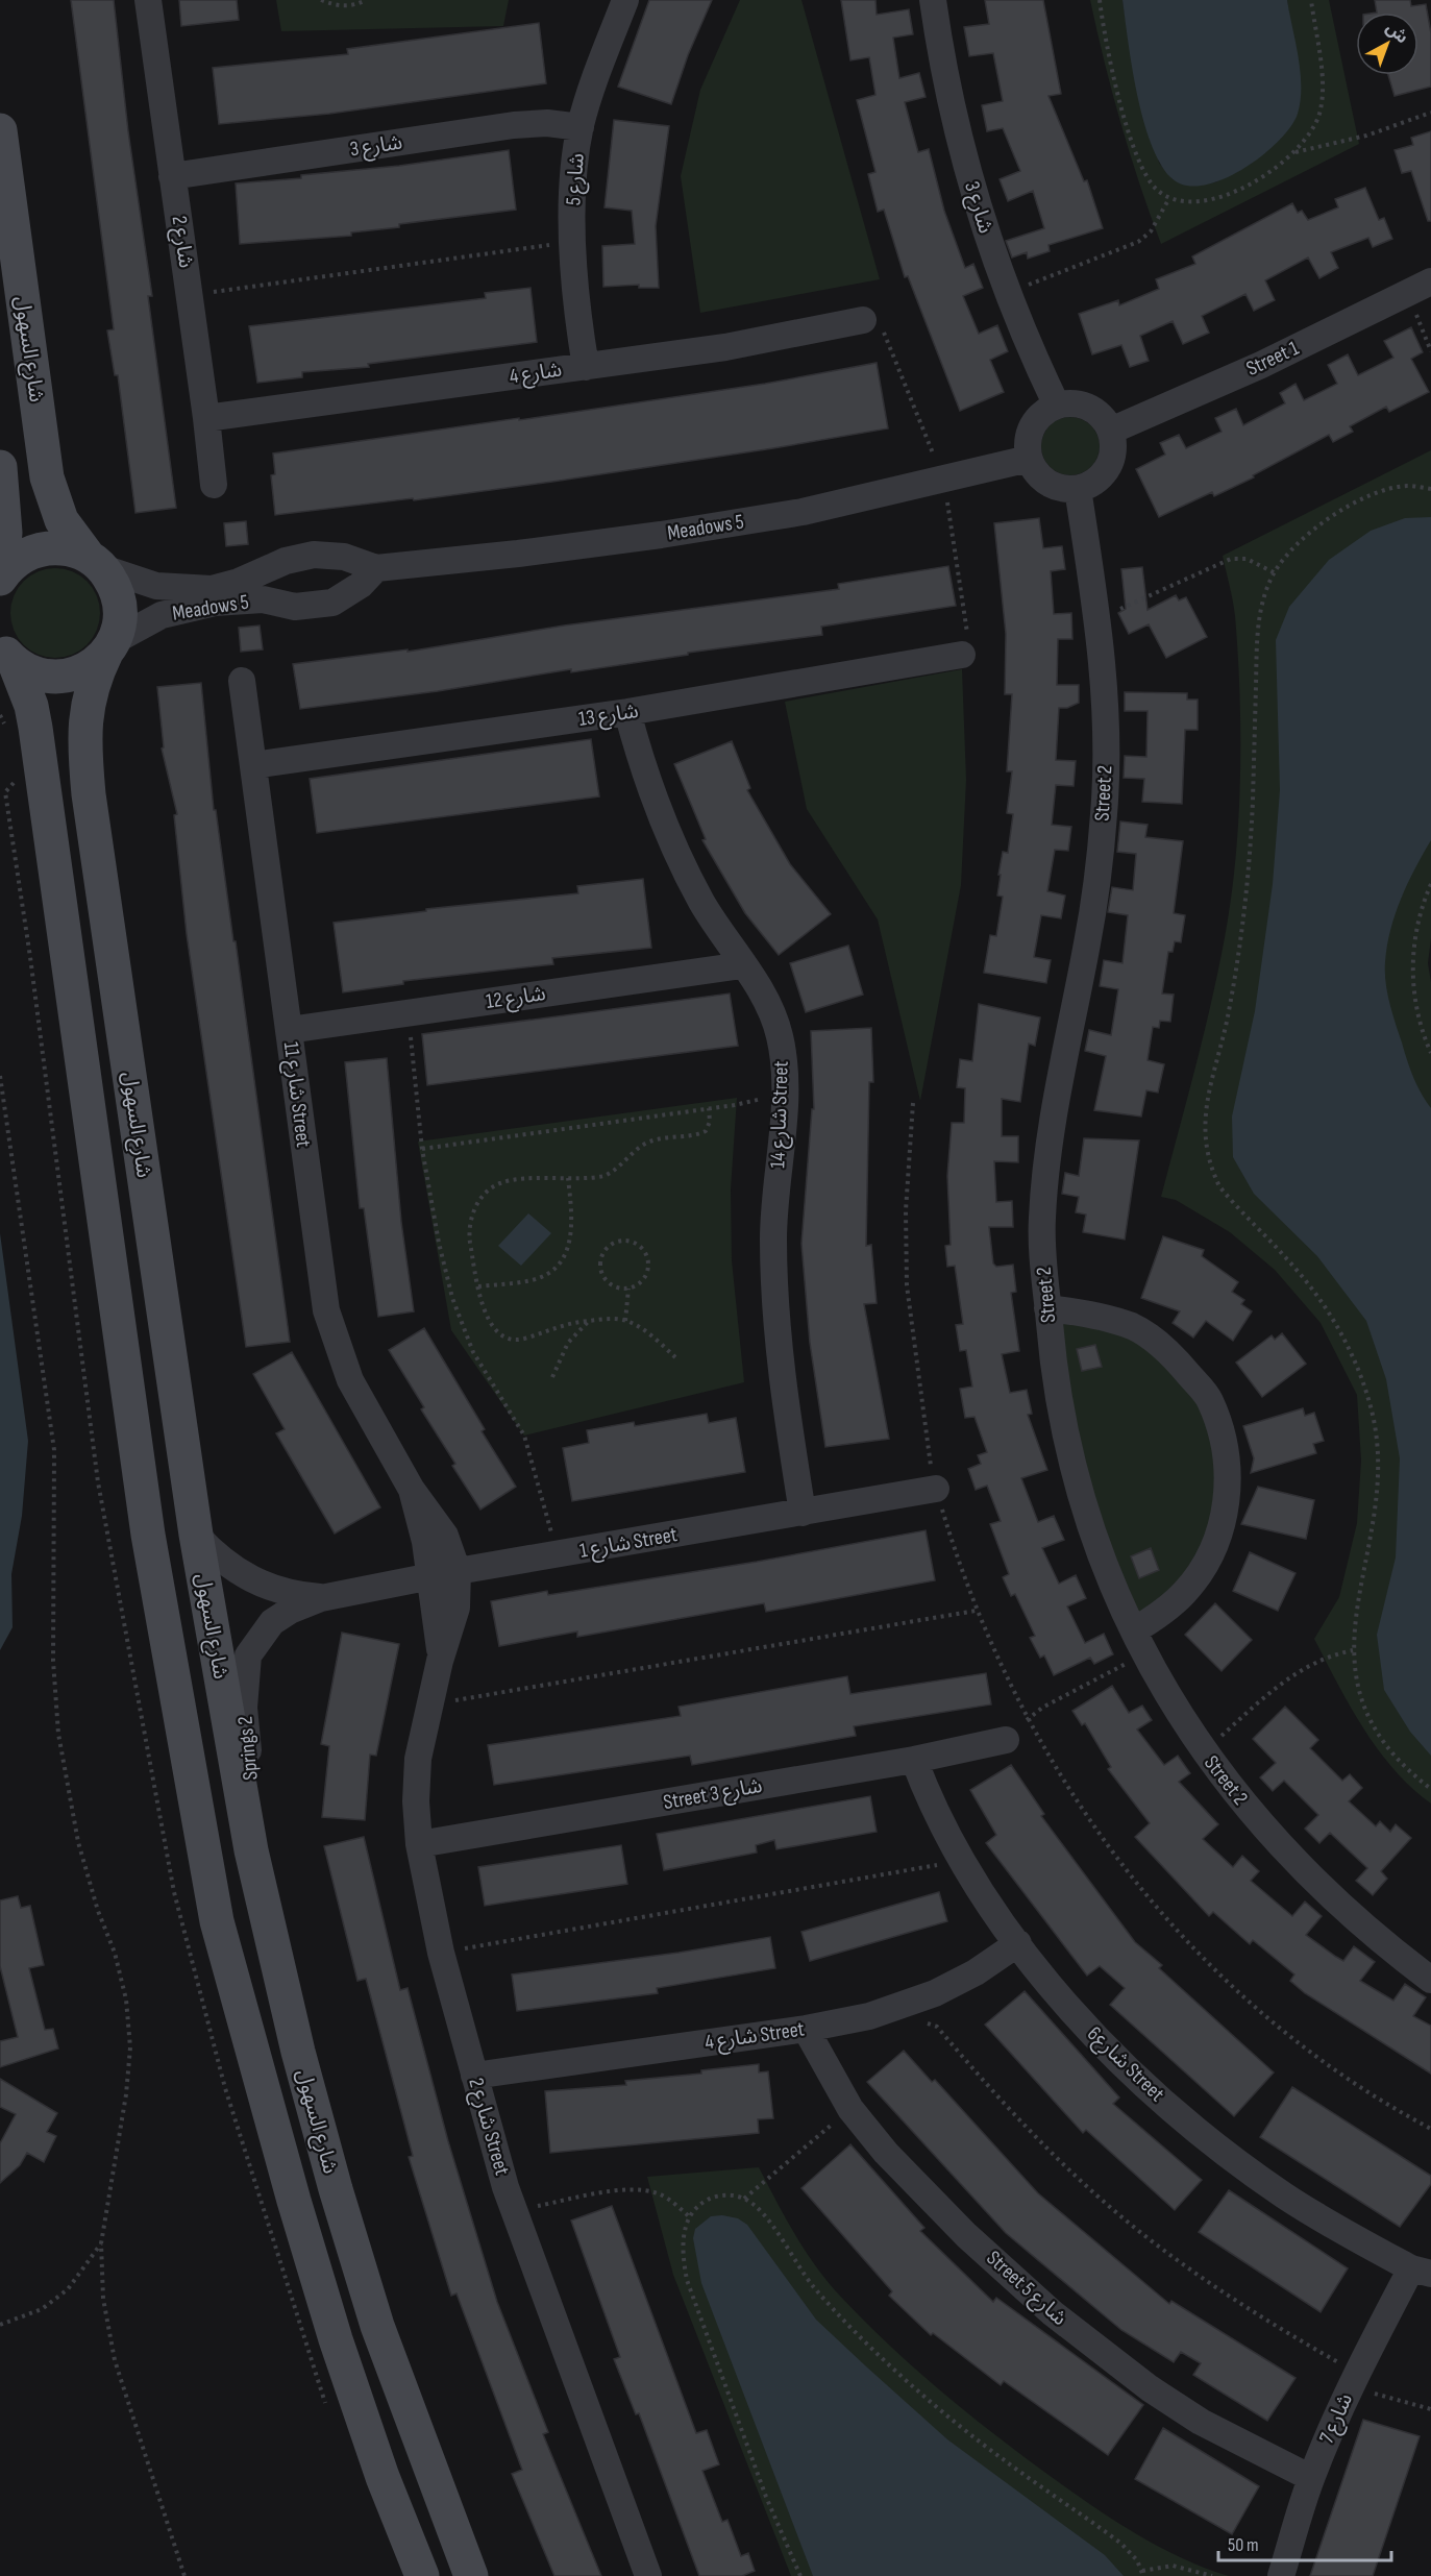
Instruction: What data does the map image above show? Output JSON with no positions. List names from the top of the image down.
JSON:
{
  "streets": {
    "main road": ["شارع السهول"],
    "street": [
      "شارع 3",
      "شارع 5",
      "شارع 2",
      "Street 1",
      "شارع 4",
      "Meadows 5",
      "شارع 13",
      "Street 2",
      "شارع 12",
      "شارع 11 Street",
      "شارع 14 Street",
      "شارع 1 Street",
      "Springs 2",
      "Street شارع 3",
      "شارع 4 Street",
      "شارع6 Street",
      "شارع 2 Street",
      "Street شارع 5",
      "شارع 7"
    ]
  },
  "crossings": [
    ["شارع 3", "شارع 5"],
    ["شارع 3", "شارع 2"],
    ["شارع 3", "Street 1"],
    ["شارع 3", "Meadows 5"],
    ["شارع 3", "Street 2"],
    ["شارع 5", "شارع 4"],
    ["شارع 2", "شارع 4"],
    ["شارع السهول", "Meadows 5"],
    ["شارع السهول", "Springs 2"],
    ["Street 1", "Meadows 5"],
    ["Street 1", "Street 2"],
    ["Meadows 5", "Street 2"],
    ["شارع 13", "شارع 11 Street"],
    ["شارع 13", "شارع 14 Street"],
    ["شارع 12", "شارع 11 Street"],
    ["شارع 12", "شارع 14 Street"],
    ["شارع 11 Street", "شارع 1 Street"],
    ["شارع 11 Street", "شارع 2 Street"],
    ["شارع 14 Street", "شارع 1 Street"],
    ["شارع 1 Street", "Springs 2"],
    ["شارع 1 Street", "شارع 2 Street"],
    ["Street شارع 3", "شارع6 Street"],
    ["Street شارع 3", "شارع 2 Street"],
    ["شارع 4 Street", "شارع6 Street"],
    ["شارع 4 Street", "شارع 2 Street"],
    ["شارع 4 Street", "Street شارع 5"],
    ["شارع6 Street", "شارع 7"],
    ["Street شارع 5", "شارع 7"]
  ],
  "scale_bar": "50 m",
  "north": "top right"
}
